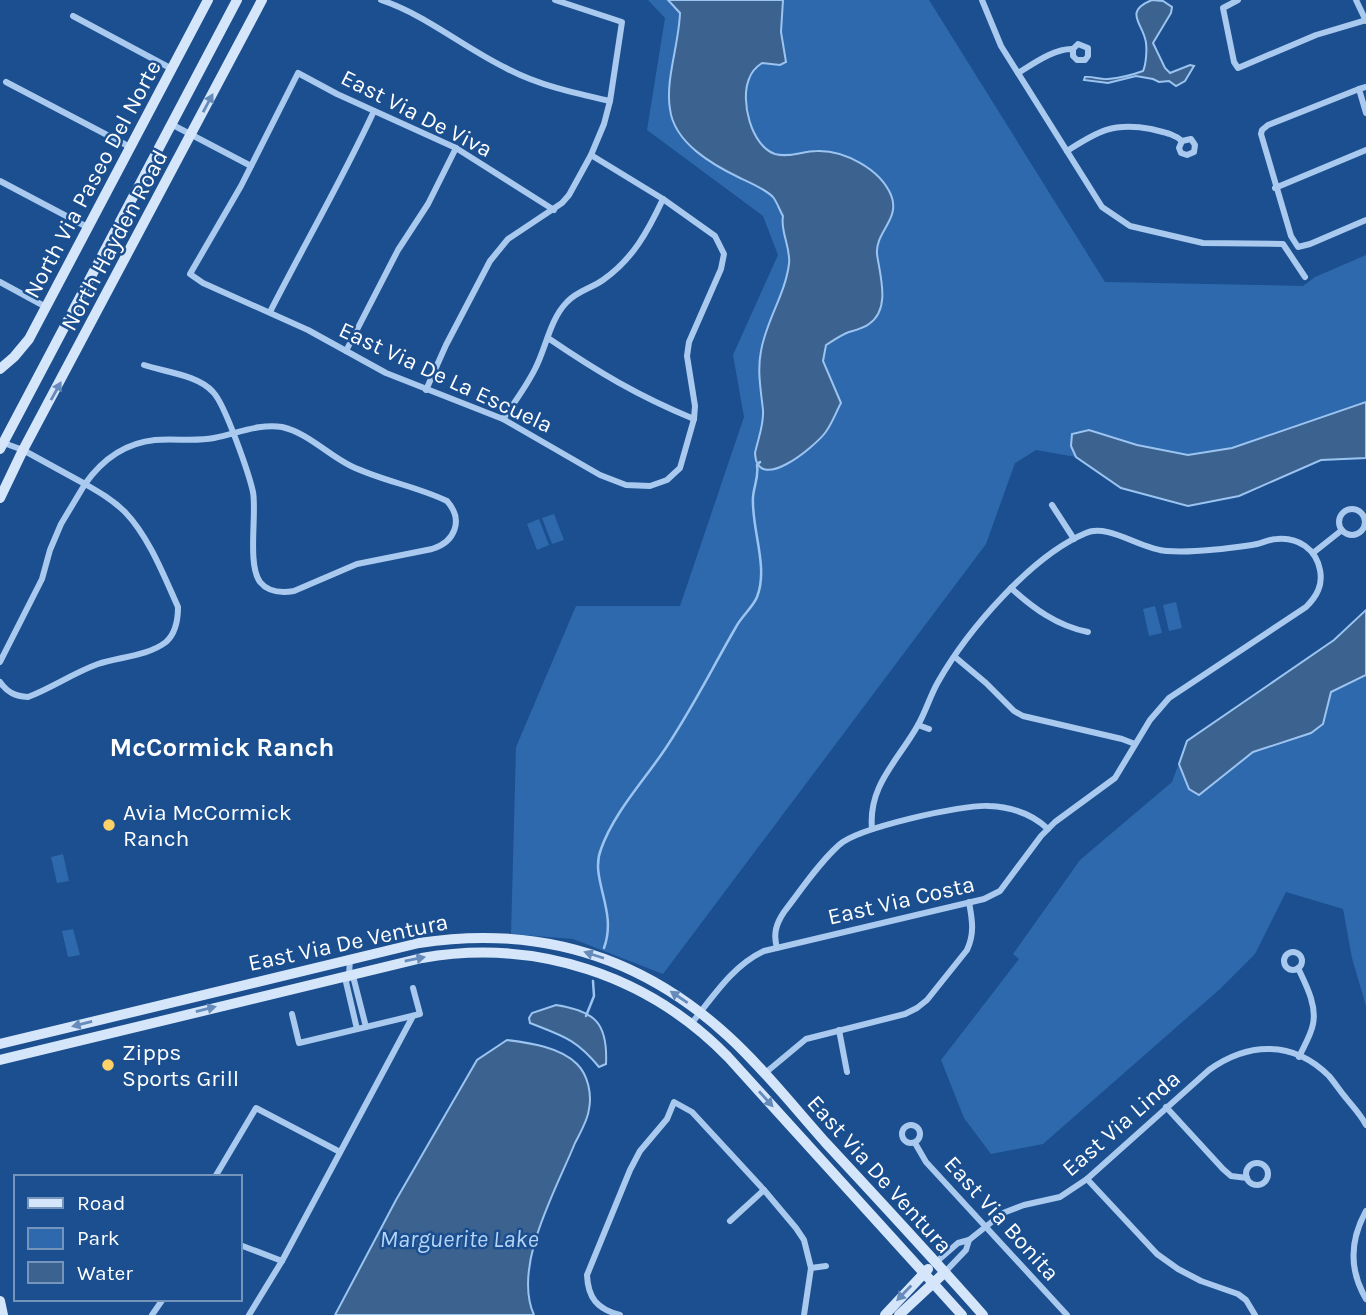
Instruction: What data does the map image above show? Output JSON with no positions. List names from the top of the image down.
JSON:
{
  "streets": {
    "main road": ["North Via Paseo Del Norte", "North Hayden Road", "East Via De Ventura"],
    "street": [
      "East Via De Viva",
      "East Via De La Escuela",
      "East Via Costa",
      "East Via Linda",
      "East Via Bonita"
    ]
  },
  "crossings": [
    ["East Via De Viva", "East Via De La Escuela"],
    ["East Via Costa", "East Via De Ventura"],
    ["East Via De Ventura", "East Via Linda"],
    ["East Via Linda", "East Via Bonita"]
  ],
  "districts": ["McCormick Ranch"],
  "water": ["Marguerite Lake"],
  "places": ["Avia McCormick Ranch", "Zipps Sports Grill"],
  "legend": ["Road", "Park", "Water"]
}
